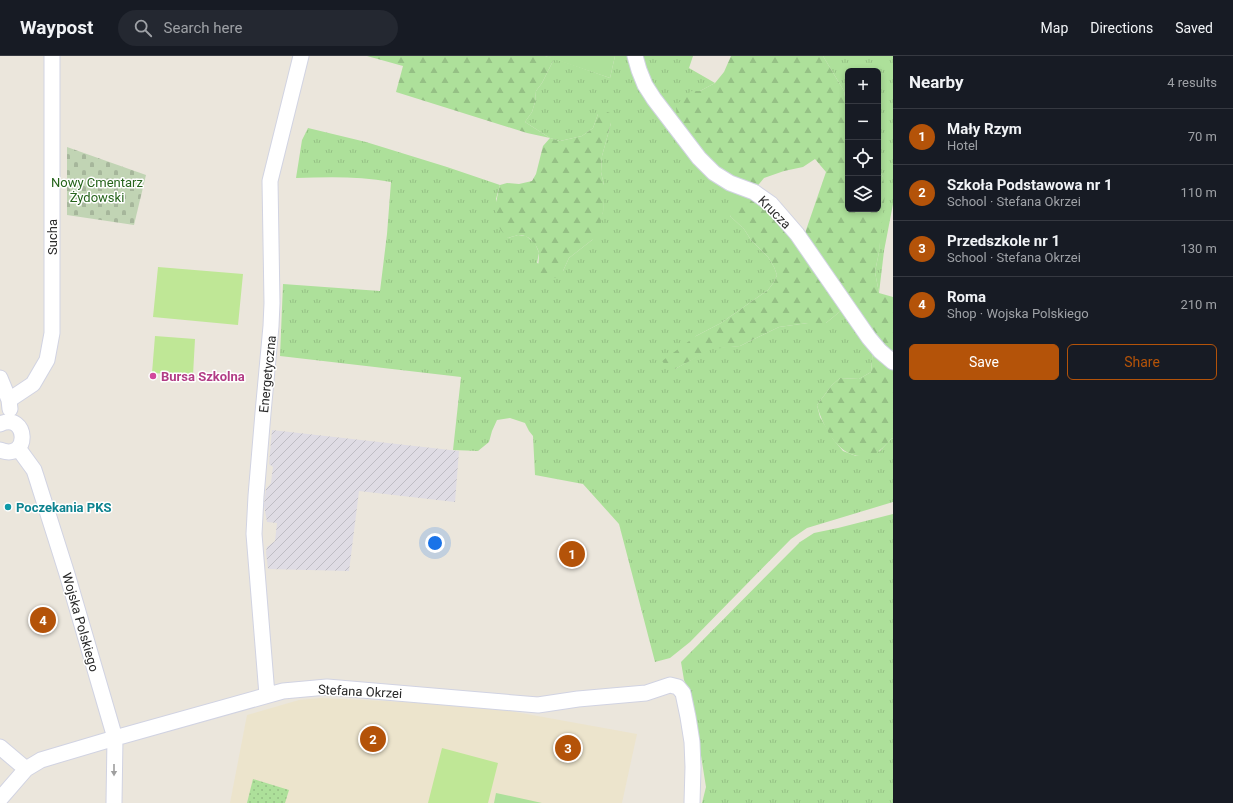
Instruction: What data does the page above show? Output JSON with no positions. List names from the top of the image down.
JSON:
{
  "streets": {
    "street": [
      "Krucza",
      "Sucha",
      "Energetyczna",
      "Wojska Polskiego",
      "Stefana Okrzei"
    ]
  },
  "crossings": [
    ["Energetyczna", "Stefana Okrzei"],
    ["Wojska Polskiego", "Stefana Okrzei"]
  ],
  "parks": ["Nowy Cmentarz Żydowski"],
  "places": ["Bursa Szkolna", "Poczekania PKS"],
  "page": {
    "header": "Waypost",
    "search": "Search here",
    "nav": ["Map", "Directions", "Saved"],
    "heading": ["Nearby", "4 results"],
    "map_buttons": ["+", "−"],
    "list": [
      {
        "mark": "1",
        "name": "Mały Rzym",
        "note": "Hotel",
        "value": "70 m"
      },
      {
        "mark": "2",
        "name": "Szkoła Podstawowa nr 1",
        "note": "School · Stefana Okrzei",
        "value": "110 m"
      },
      {
        "mark": "3",
        "name": "Przedszkole nr 1",
        "note": "School · Stefana Okrzei",
        "value": "130 m"
      },
      {
        "mark": "4",
        "name": "Roma",
        "note": "Shop · Wojska Polskiego",
        "value": "210 m"
      }
    ],
    "buttons": ["Save", "Share"],
    "pins": [
      "1",
      "4",
      "2",
      "3"
    ]
  }
}
